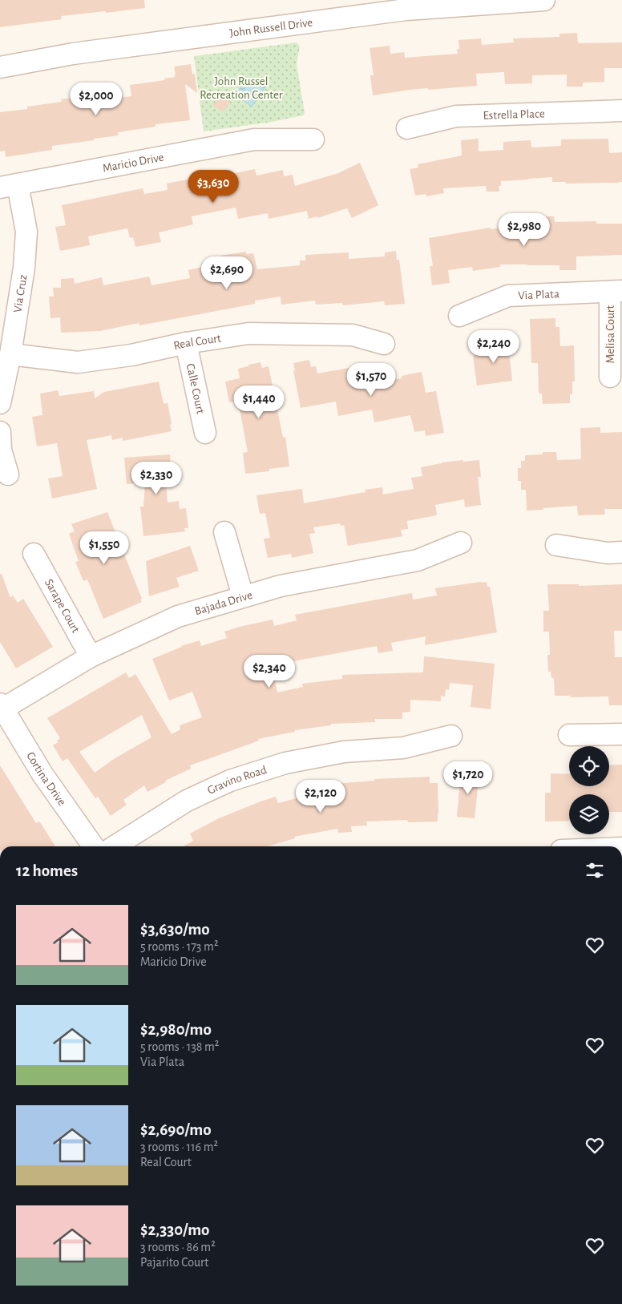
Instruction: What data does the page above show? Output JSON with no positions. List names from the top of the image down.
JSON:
{
  "streets": {
    "street": [
      "John Russell Drive",
      "Estrella Place",
      "Maricio Drive",
      "Via Cruz",
      "Via Plata",
      "Melisa Court",
      "Real Court",
      "Calle Court",
      "Bajada Drive",
      "Sarape Court",
      "Cortina Drive",
      "Gravino Road"
    ]
  },
  "crossings": [
    ["Maricio Drive", "Via Cruz"],
    ["Via Cruz", "Real Court"],
    ["Via Plata", "Melisa Court"],
    ["Real Court", "Calle Court"],
    ["Bajada Drive", "Sarape Court"],
    ["Bajada Drive", "Cortina Drive"]
  ],
  "parks": ["John Russel Recreation Center"],
  "page": {
    "price": [
      "$2,000",
      "$3,630",
      "$2,980",
      "$2,690",
      "$2,240",
      "$1,570",
      "$1,440",
      "$2,330",
      "$1,550",
      "$2,340",
      "$1,720",
      "$2,120"
    ],
    "heading": "12 homes",
    "list": [
      {
        "name": "$3,630/mo",
        "note": "5 rooms · 173 m² · Maricio Drive"
      },
      {
        "name": "$2,980/mo",
        "note": "5 rooms · 138 m² · Via Plata"
      },
      {
        "name": "$2,690/mo",
        "note": "3 rooms · 116 m² · Real Court"
      },
      {
        "name": "$2,330/mo",
        "note": "3 rooms · 86 m² · Pajarito Court"
      }
    ]
  }
}
